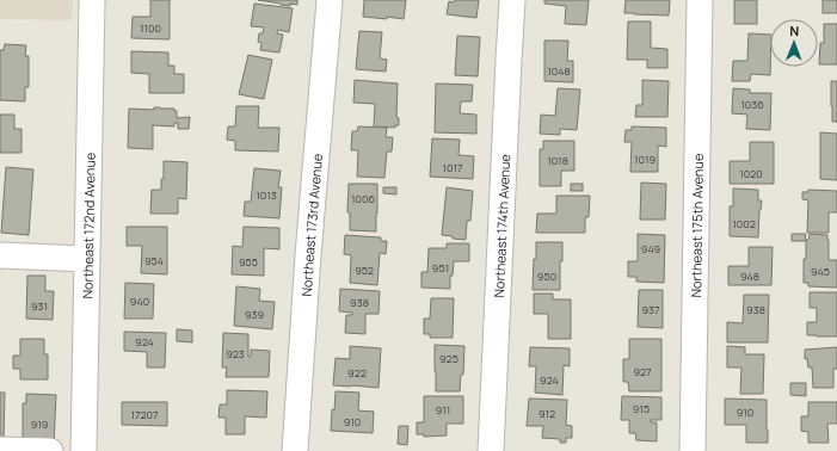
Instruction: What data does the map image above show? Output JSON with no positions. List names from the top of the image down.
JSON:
{
  "streets": {
    "street": [
      "Northeast 172nd Avenue",
      "Northeast 173rd Avenue",
      "Northeast 174th Avenue",
      "Northeast 175th Avenue"
    ]
  },
  "house_numbers": [
    "1100",
    "1048",
    "1036",
    "1019",
    "1018",
    "1017",
    "1020",
    "1013",
    "1006",
    "1002",
    "949",
    "954",
    "955",
    "951",
    "952",
    "945",
    "950",
    "948",
    "940",
    "938",
    "931",
    "937",
    "938",
    "939",
    "924",
    "923",
    "925",
    "927",
    "922",
    "924",
    "915",
    "911",
    "910",
    "912",
    "17207",
    "910",
    "919"
  ],
  "north": "top"
}
